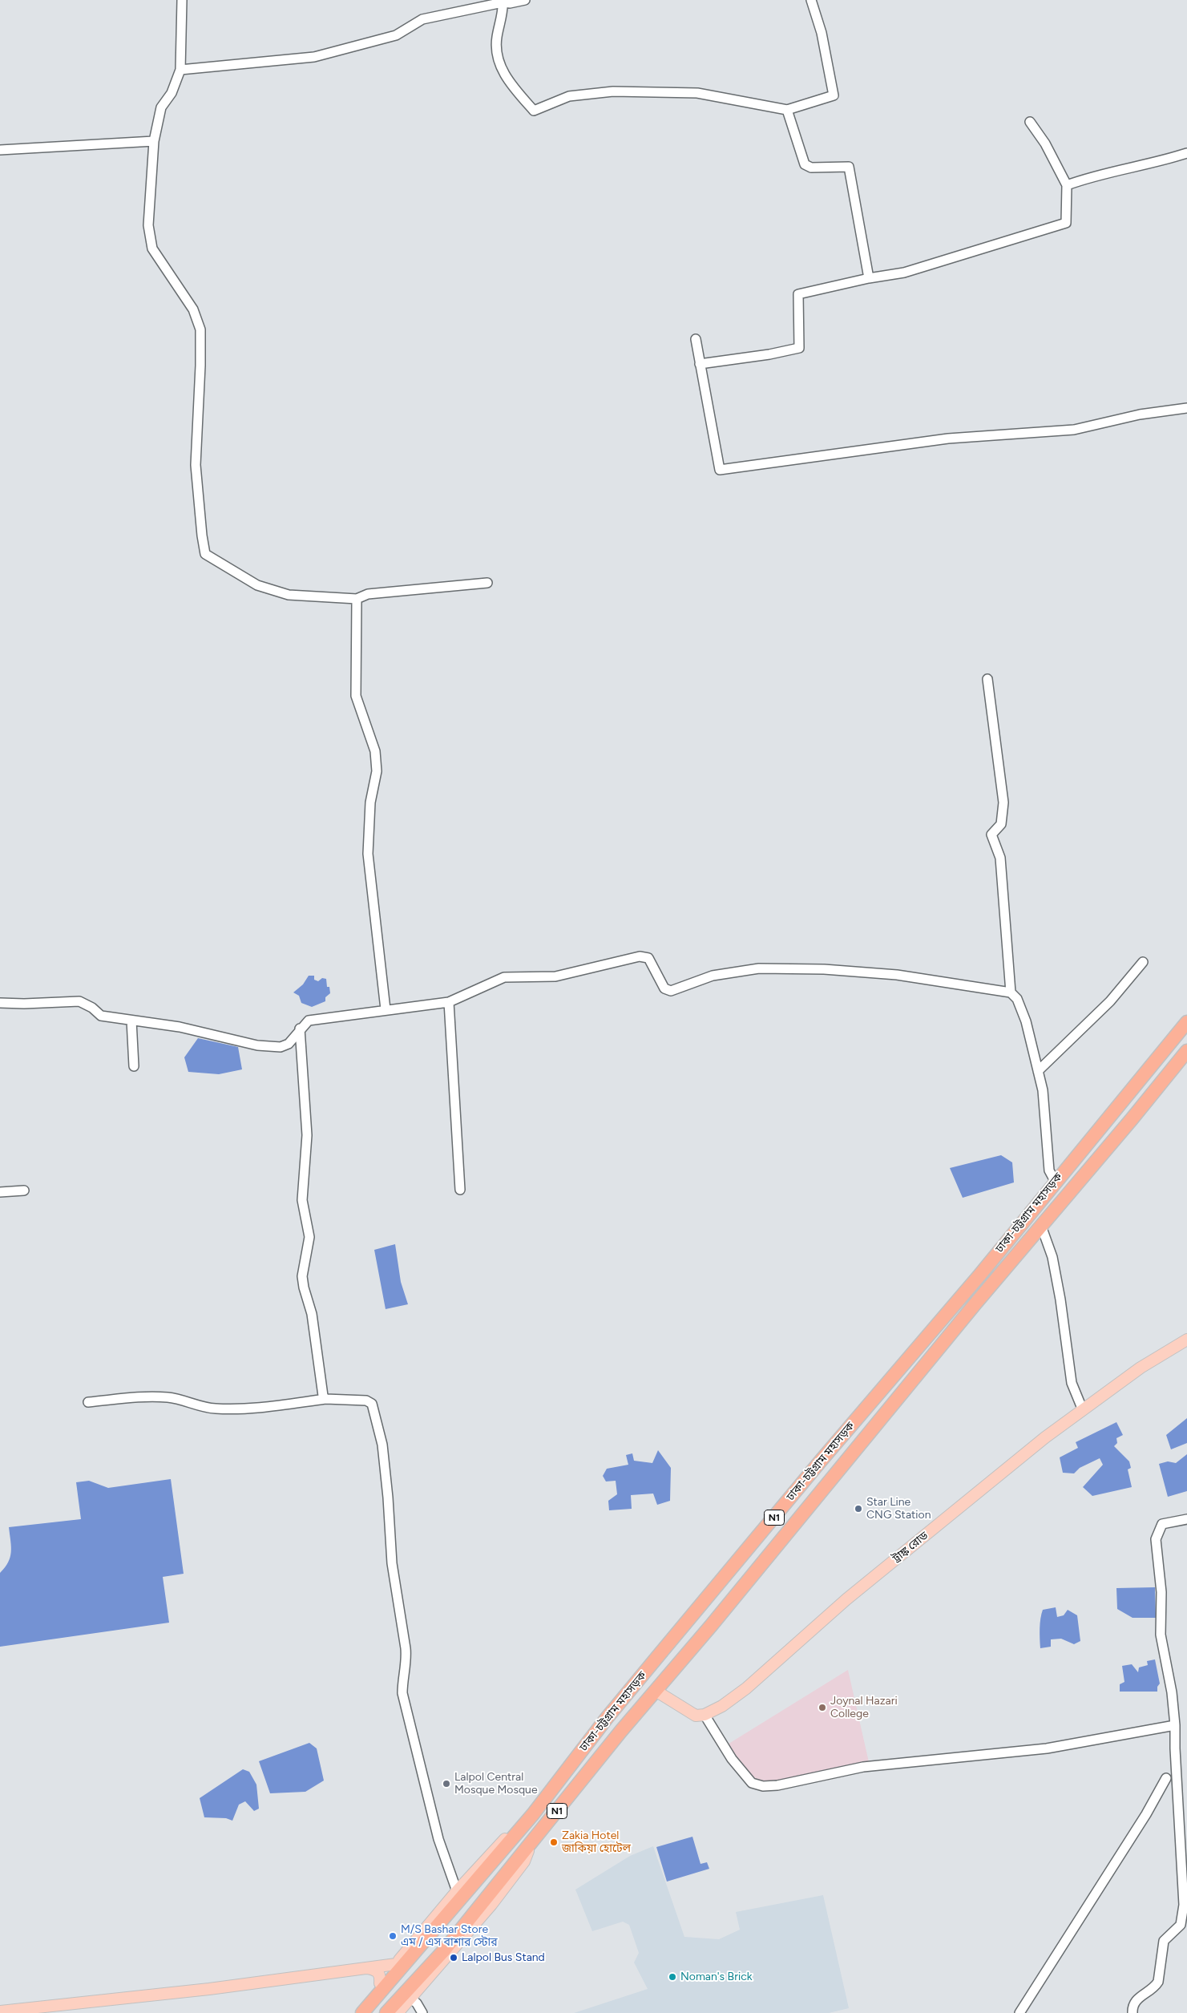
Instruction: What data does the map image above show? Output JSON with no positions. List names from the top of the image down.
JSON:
{
  "streets": {
    "highway": ["ঢাকা-চট্টগ্রাম মহাসড়ক", "N1"],
    "main road": ["ট্রাঙ্ক রোড"]
  },
  "places": [
    "Star Line CNG Station",
    "Joynal Hazari College",
    "Lalpol Central Mosque Mosque",
    "Zakia Hotel জাকিয়া হোটেল",
    "M/S Bashar Store এম / এস বাশার স্টোর",
    "Lalpol Bus Stand",
    "Noman's Brick"
  ]
}
